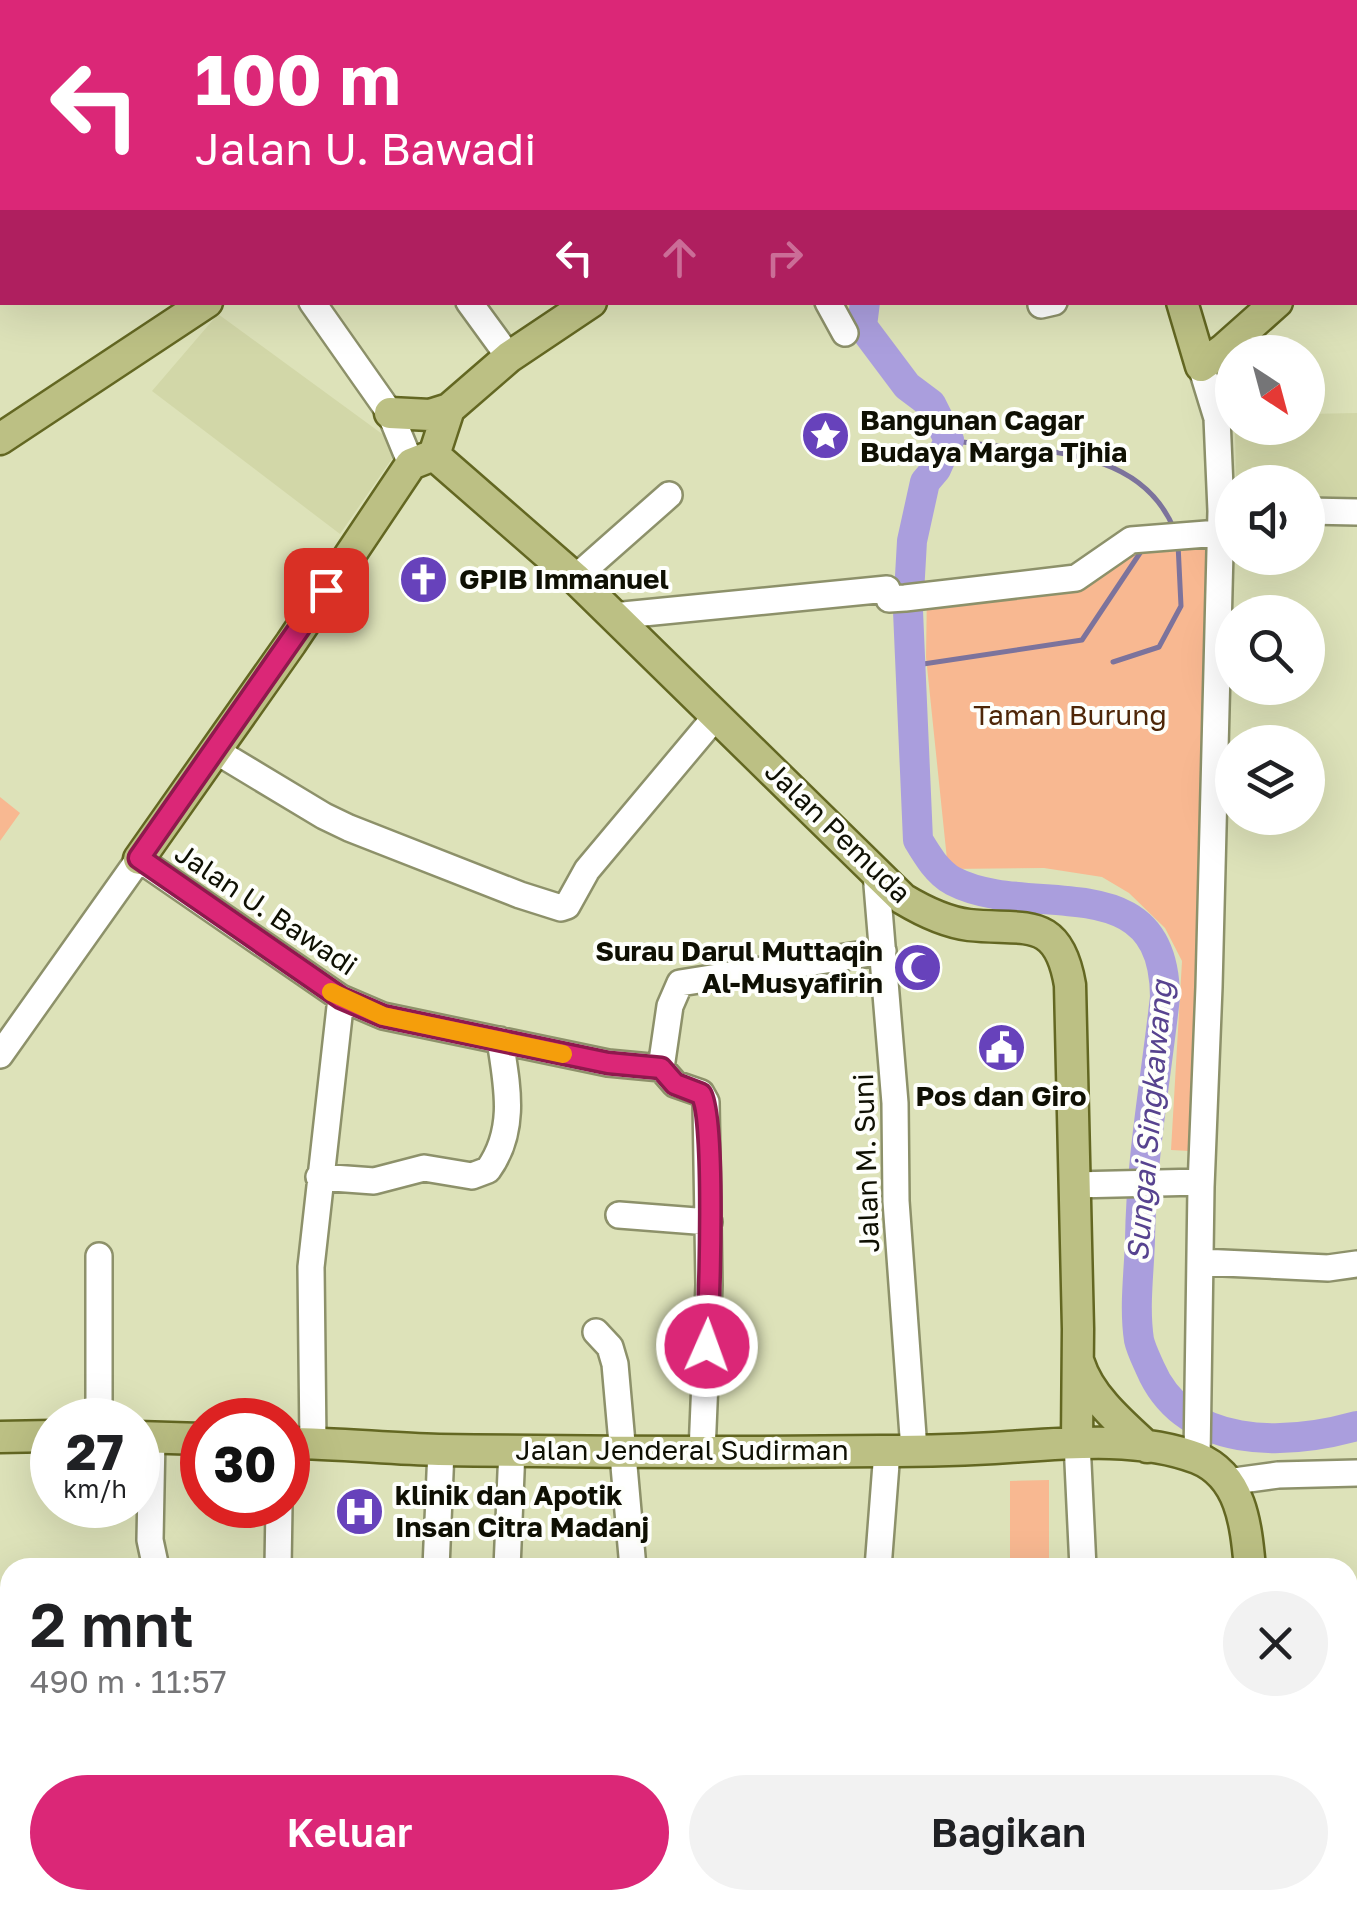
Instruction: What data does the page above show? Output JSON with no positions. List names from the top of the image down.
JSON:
{
  "streets": {
    "main road": ["Jalan Pemuda", "Jalan Jenderal Sudirman"],
    "street": ["Jalan U. Bawadi", "Jalan M. Suni"]
  },
  "crossings": [
    ["Jalan Pemuda", "Jalan M. Suni"],
    ["Jalan Pemuda", "Jalan Jenderal Sudirman"],
    ["Jalan M. Suni", "Jalan Jenderal Sudirman"]
  ],
  "water": ["Sungai Singkawang"],
  "parks": ["Taman Burung"],
  "places": {
    "place": ["Bangunan Cagar Budaya Marga Tjhia"],
    "church": ["GPIB Immanuel"],
    "mosque": ["Surau Darul Muttaqin Al-Musyafirin"],
    "public building": ["Pos dan Giro"],
    "hospital": ["klinik dan Apotik Insan Citra Madanj"]
  },
  "north": "bottom right",
  "page": {
    "turn": ["100 m", "Jalan U. Bawadi"],
    "speed": "27 km/h",
    "limit": "30",
    "heading": ["2 mnt", "490 m · 11:57"],
    "buttons": ["Keluar", "Bagikan"]
  }
}
